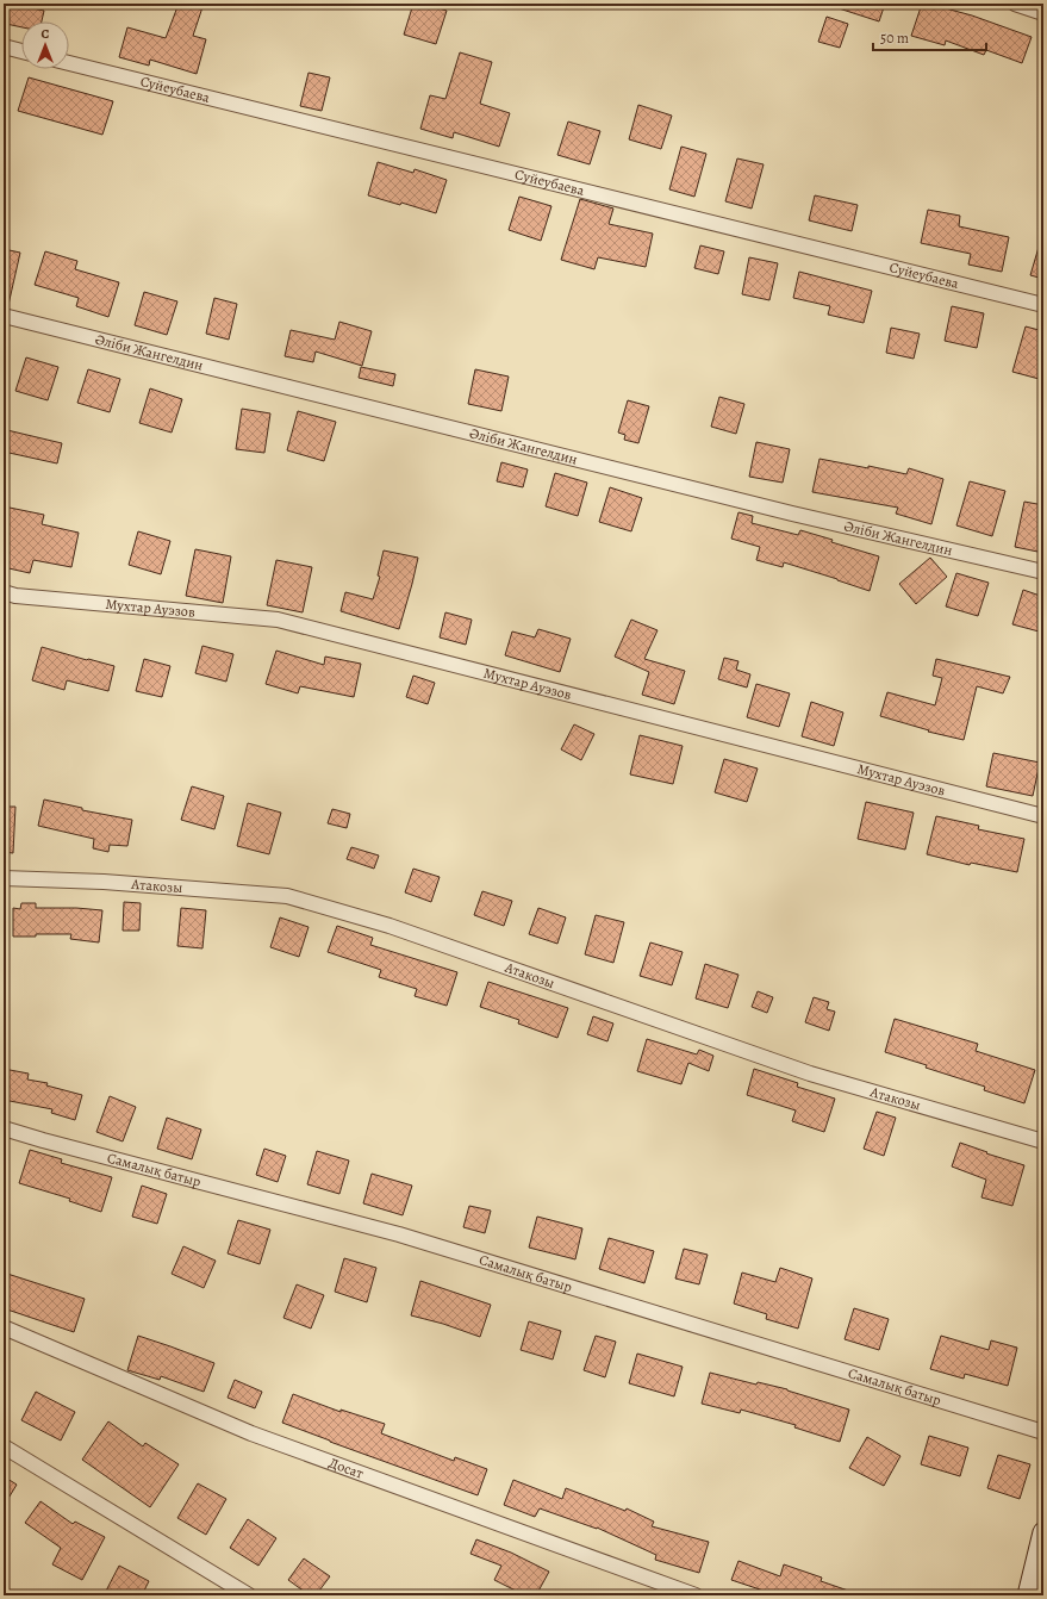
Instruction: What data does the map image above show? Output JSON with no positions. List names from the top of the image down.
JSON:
{
  "streets": {
    "street": [
      "Суйеубаева",
      "Әліби Жангелдин",
      "Мухтар Ауэзов",
      "Атакозы",
      "Самалық батыр",
      "Досат"
    ]
  },
  "scale_bar": "50 m",
  "north": "top"
}
